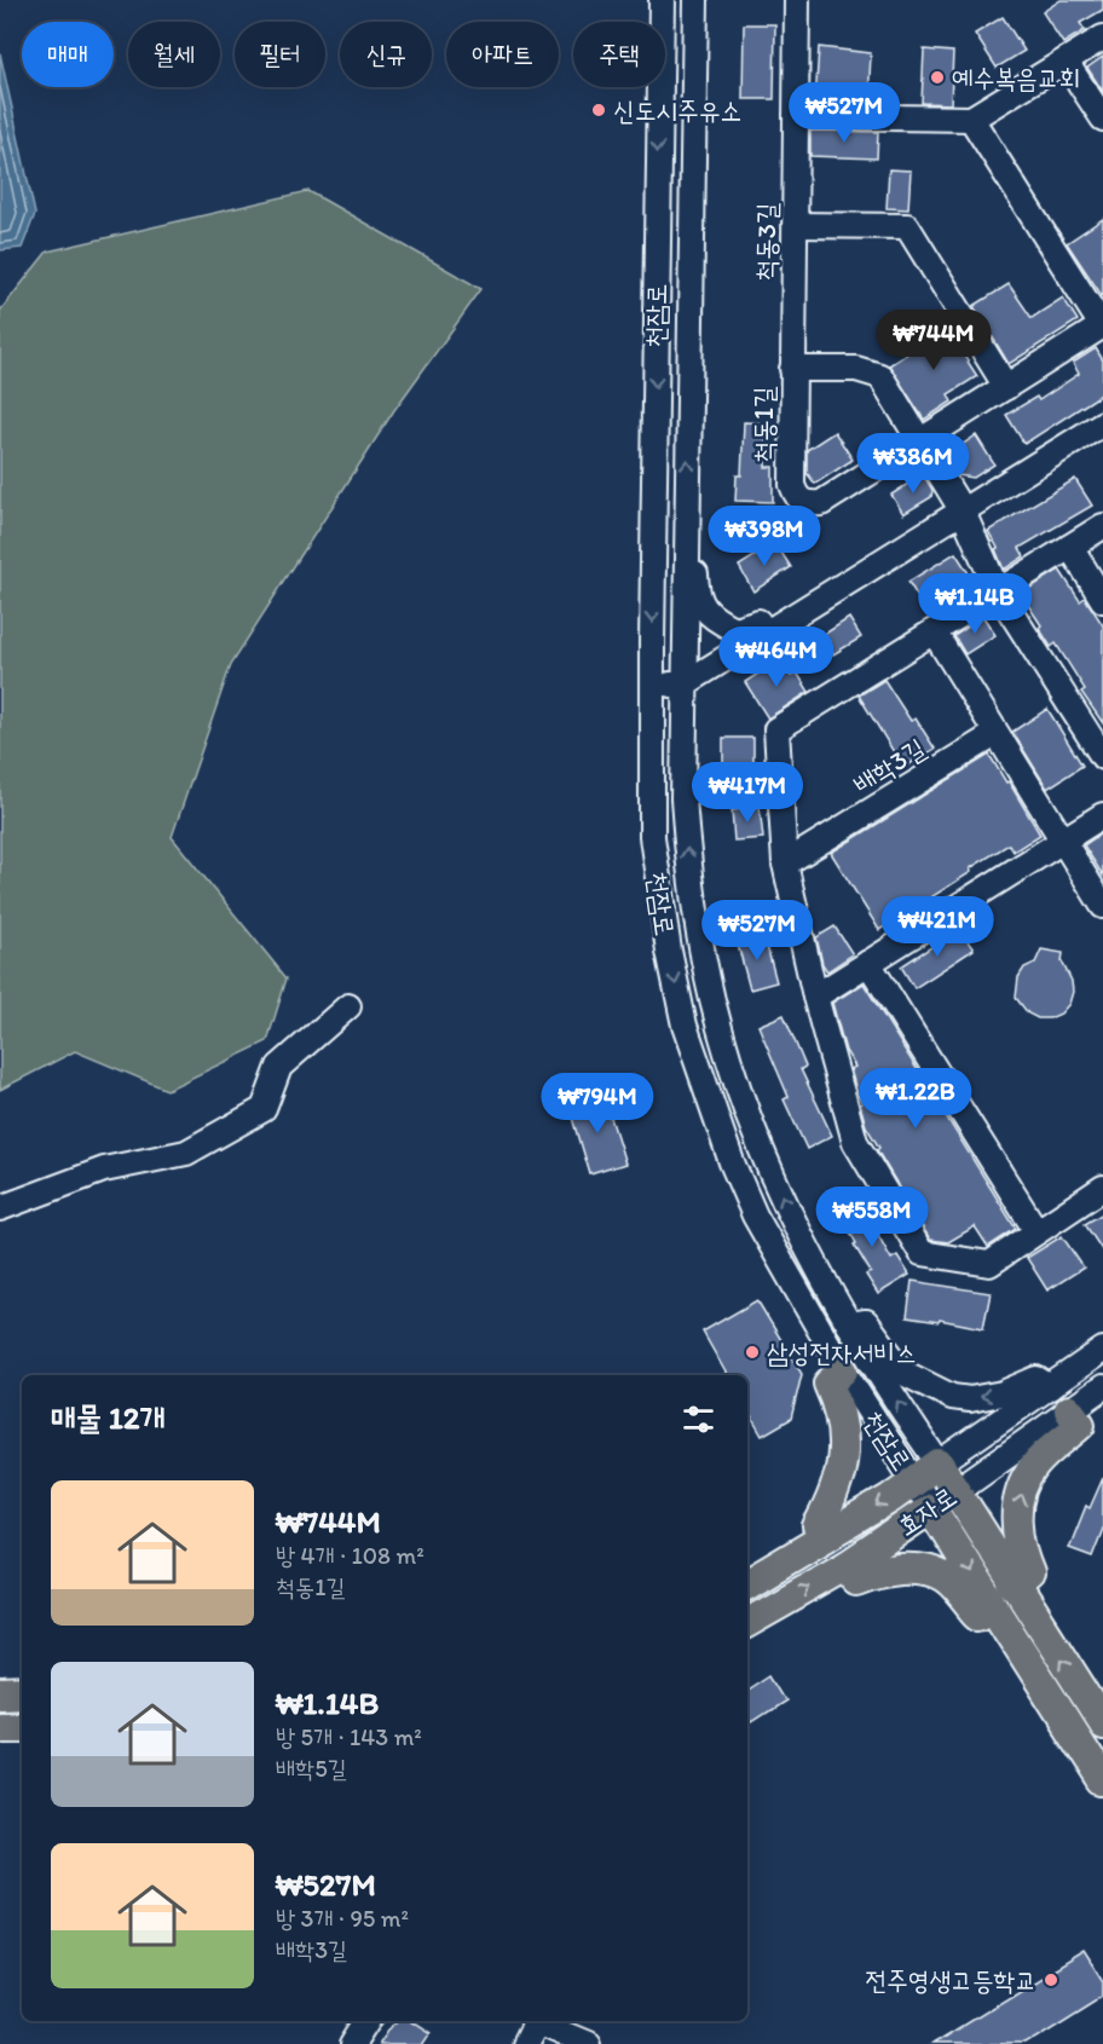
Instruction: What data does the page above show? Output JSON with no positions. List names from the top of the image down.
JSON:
{
  "streets": {
    "main road": ["천잠로", "효자로"],
    "street": ["척동3길", "척동1길", "배학3길"]
  },
  "crossings": [
    ["척동3길", "척동1길"],
    ["천잠로", "효자로"]
  ],
  "places": [
    "예수복음교회",
    "신도시주유소",
    "삼성전자서비스",
    "전주영생고등학교"
  ],
  "page": {
    "chip": [
      "매매",
      "월세",
      "필터",
      "신규",
      "아파트",
      "주택"
    ],
    "price": [
      "₩527M",
      "₩744M",
      "₩386M",
      "₩398M",
      "₩1.14B",
      "₩464M",
      "₩417M",
      "₩421M",
      "₩527M",
      "₩1.22B",
      "₩794M",
      "₩558M"
    ],
    "heading": "매물 12개",
    "list": [
      {
        "name": "₩744M",
        "note": "방 4개 · 108 m² · 척동1길"
      },
      {
        "name": "₩1.14B",
        "note": "방 5개 · 143 m² · 배학5길"
      },
      {
        "name": "₩527M",
        "note": "방 3개 · 95 m² · 배학3길"
      }
    ]
  }
}
